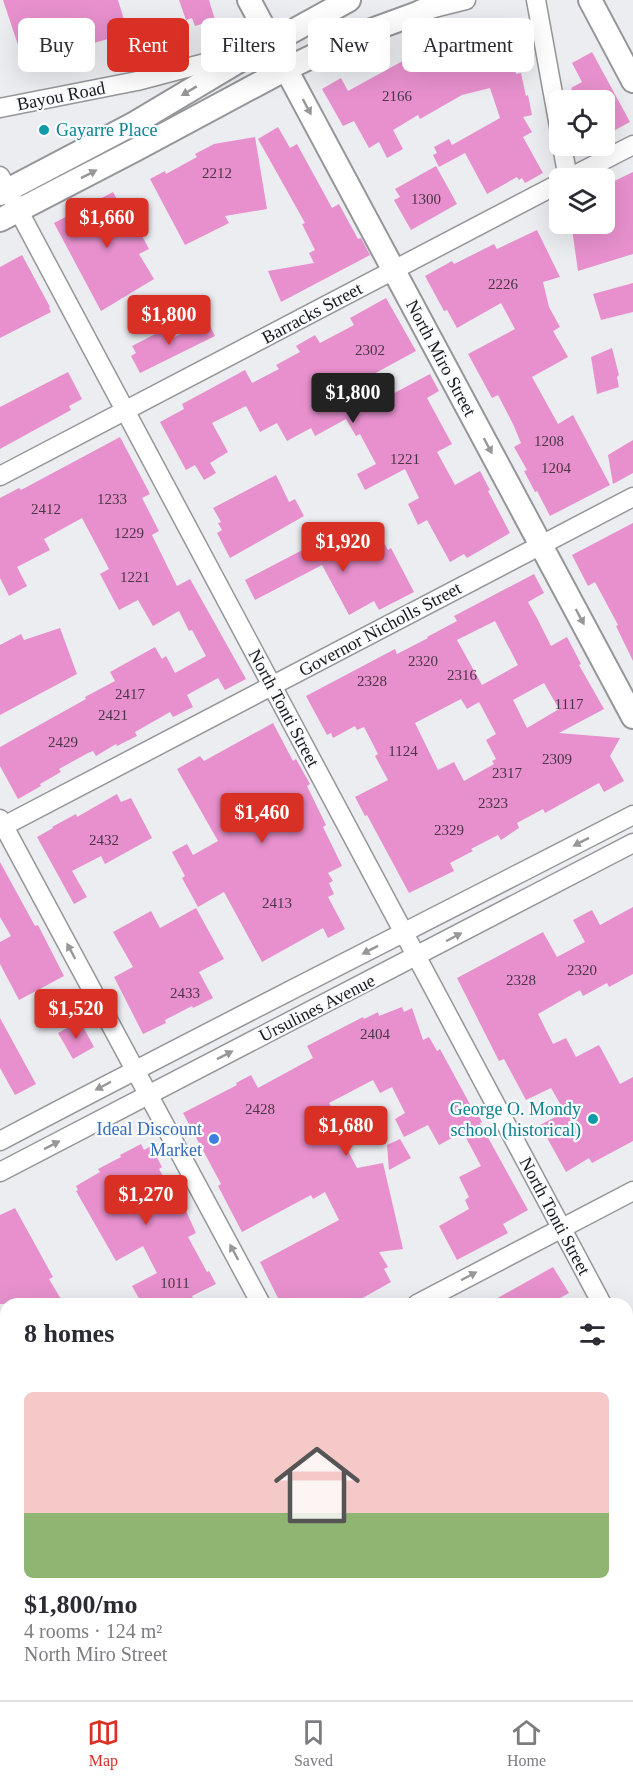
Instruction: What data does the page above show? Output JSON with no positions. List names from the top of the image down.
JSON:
{
  "streets": {
    "street": [
      "Bayou Road",
      "Barracks Street",
      "North Miro Street",
      "Governor Nicholls Street",
      "North Tonti Street",
      "Ursulines Avenue"
    ]
  },
  "crossings": [
    ["Barracks Street", "North Miro Street"],
    ["Barracks Street", "North Tonti Street"],
    ["North Miro Street", "Governor Nicholls Street"],
    ["Governor Nicholls Street", "North Tonti Street"],
    ["North Tonti Street", "Ursulines Avenue"]
  ],
  "one_way": ["North Miro Street"],
  "places": ["Gayarre Place", "George O. Mondy school (historical)", "Ideal Discount Market"],
  "house_numbers": [
    "2166",
    "2212",
    "1300",
    "2226",
    "2302",
    "1208",
    "1221",
    "1204",
    "1233",
    "2412",
    "1229",
    "1221",
    "2320",
    "2316",
    "2328",
    "2417",
    "1117",
    "2421",
    "2429",
    "1124",
    "2309",
    "2317",
    "2323",
    "2329",
    "2432",
    "2413",
    "2320",
    "2328",
    "2433",
    "2404",
    "2428",
    "1011"
  ],
  "page": {
    "chip": [
      "Buy",
      "Rent",
      "Filters",
      "New",
      "Apartment"
    ],
    "price": [
      "$1,660",
      "$1,800",
      "$1,800",
      "$1,920",
      "$1,460",
      "$1,520",
      "$1,680",
      "$1,270"
    ],
    "heading": "8 homes",
    "list": [
      {
        "name": "$1,800/mo",
        "note": "4 rooms · 124 m² · North Miro Street"
      }
    ],
    "tabs": ["Map", "Saved", "Home"]
  }
}
